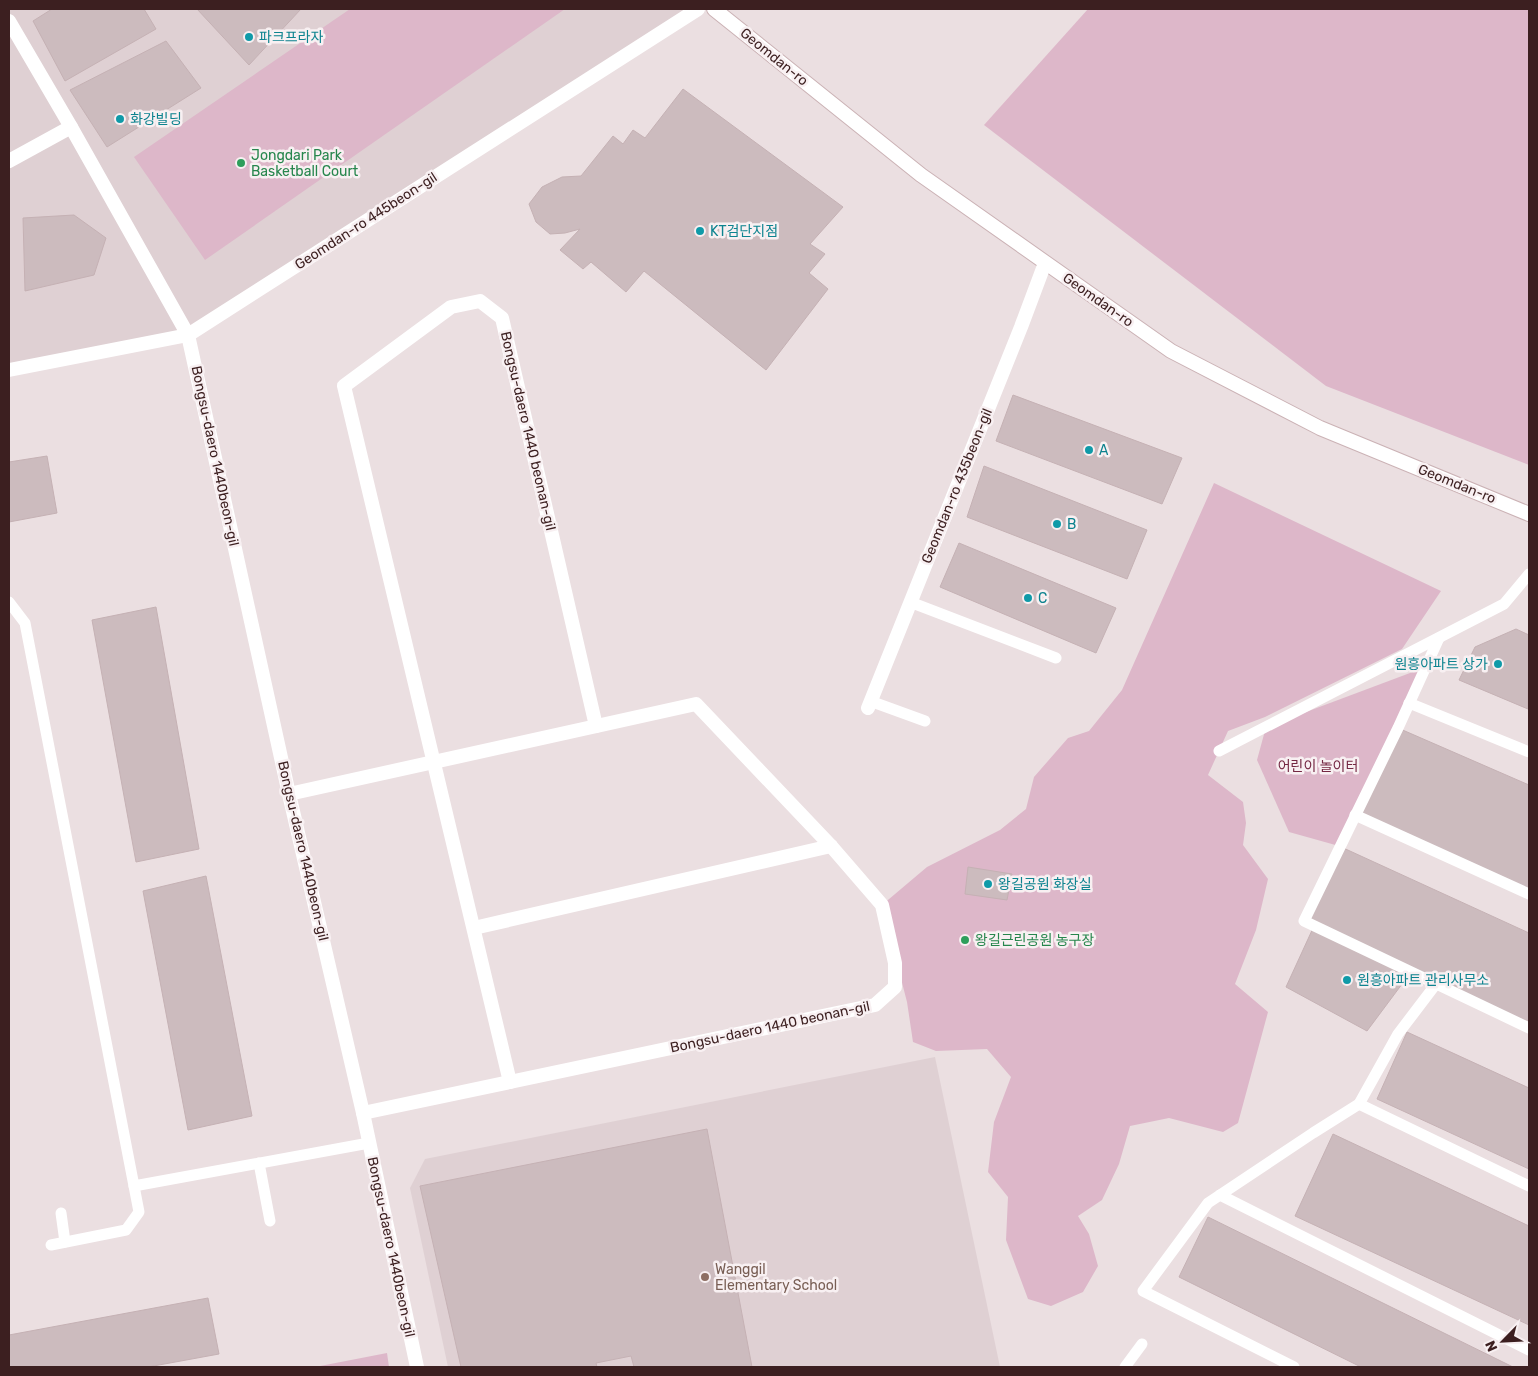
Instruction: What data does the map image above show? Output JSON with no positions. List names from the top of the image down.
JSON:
{
  "streets": {
    "street": [
      "Geomdan-ro",
      "Geomdan-ro 445beon-gil",
      "Bongsu-daero 1440 beonan-gil",
      "Bongsu-daero 1440beon-gil",
      "Geomdan-ro 435beon-gil"
    ]
  },
  "crossings": [
    ["Geomdan-ro", "Geomdan-ro 435beon-gil"],
    ["Geomdan-ro 445beon-gil", "Bongsu-daero 1440beon-gil"],
    ["Bongsu-daero 1440 beonan-gil", "Bongsu-daero 1440beon-gil"]
  ],
  "parks": ["어린이 놀이터"],
  "places": [
    "파크프라자",
    "화강빌딩",
    "Jongdari Park Basketball Court",
    "KT검단지점",
    "A",
    "B",
    "C",
    "원흥아파트 상가",
    "왕길공원 화장실",
    "왕길근린공원 농구장",
    "원흥아파트 관리사무소",
    "Wanggil Elementary School"
  ],
  "north": "bottom left"
}
